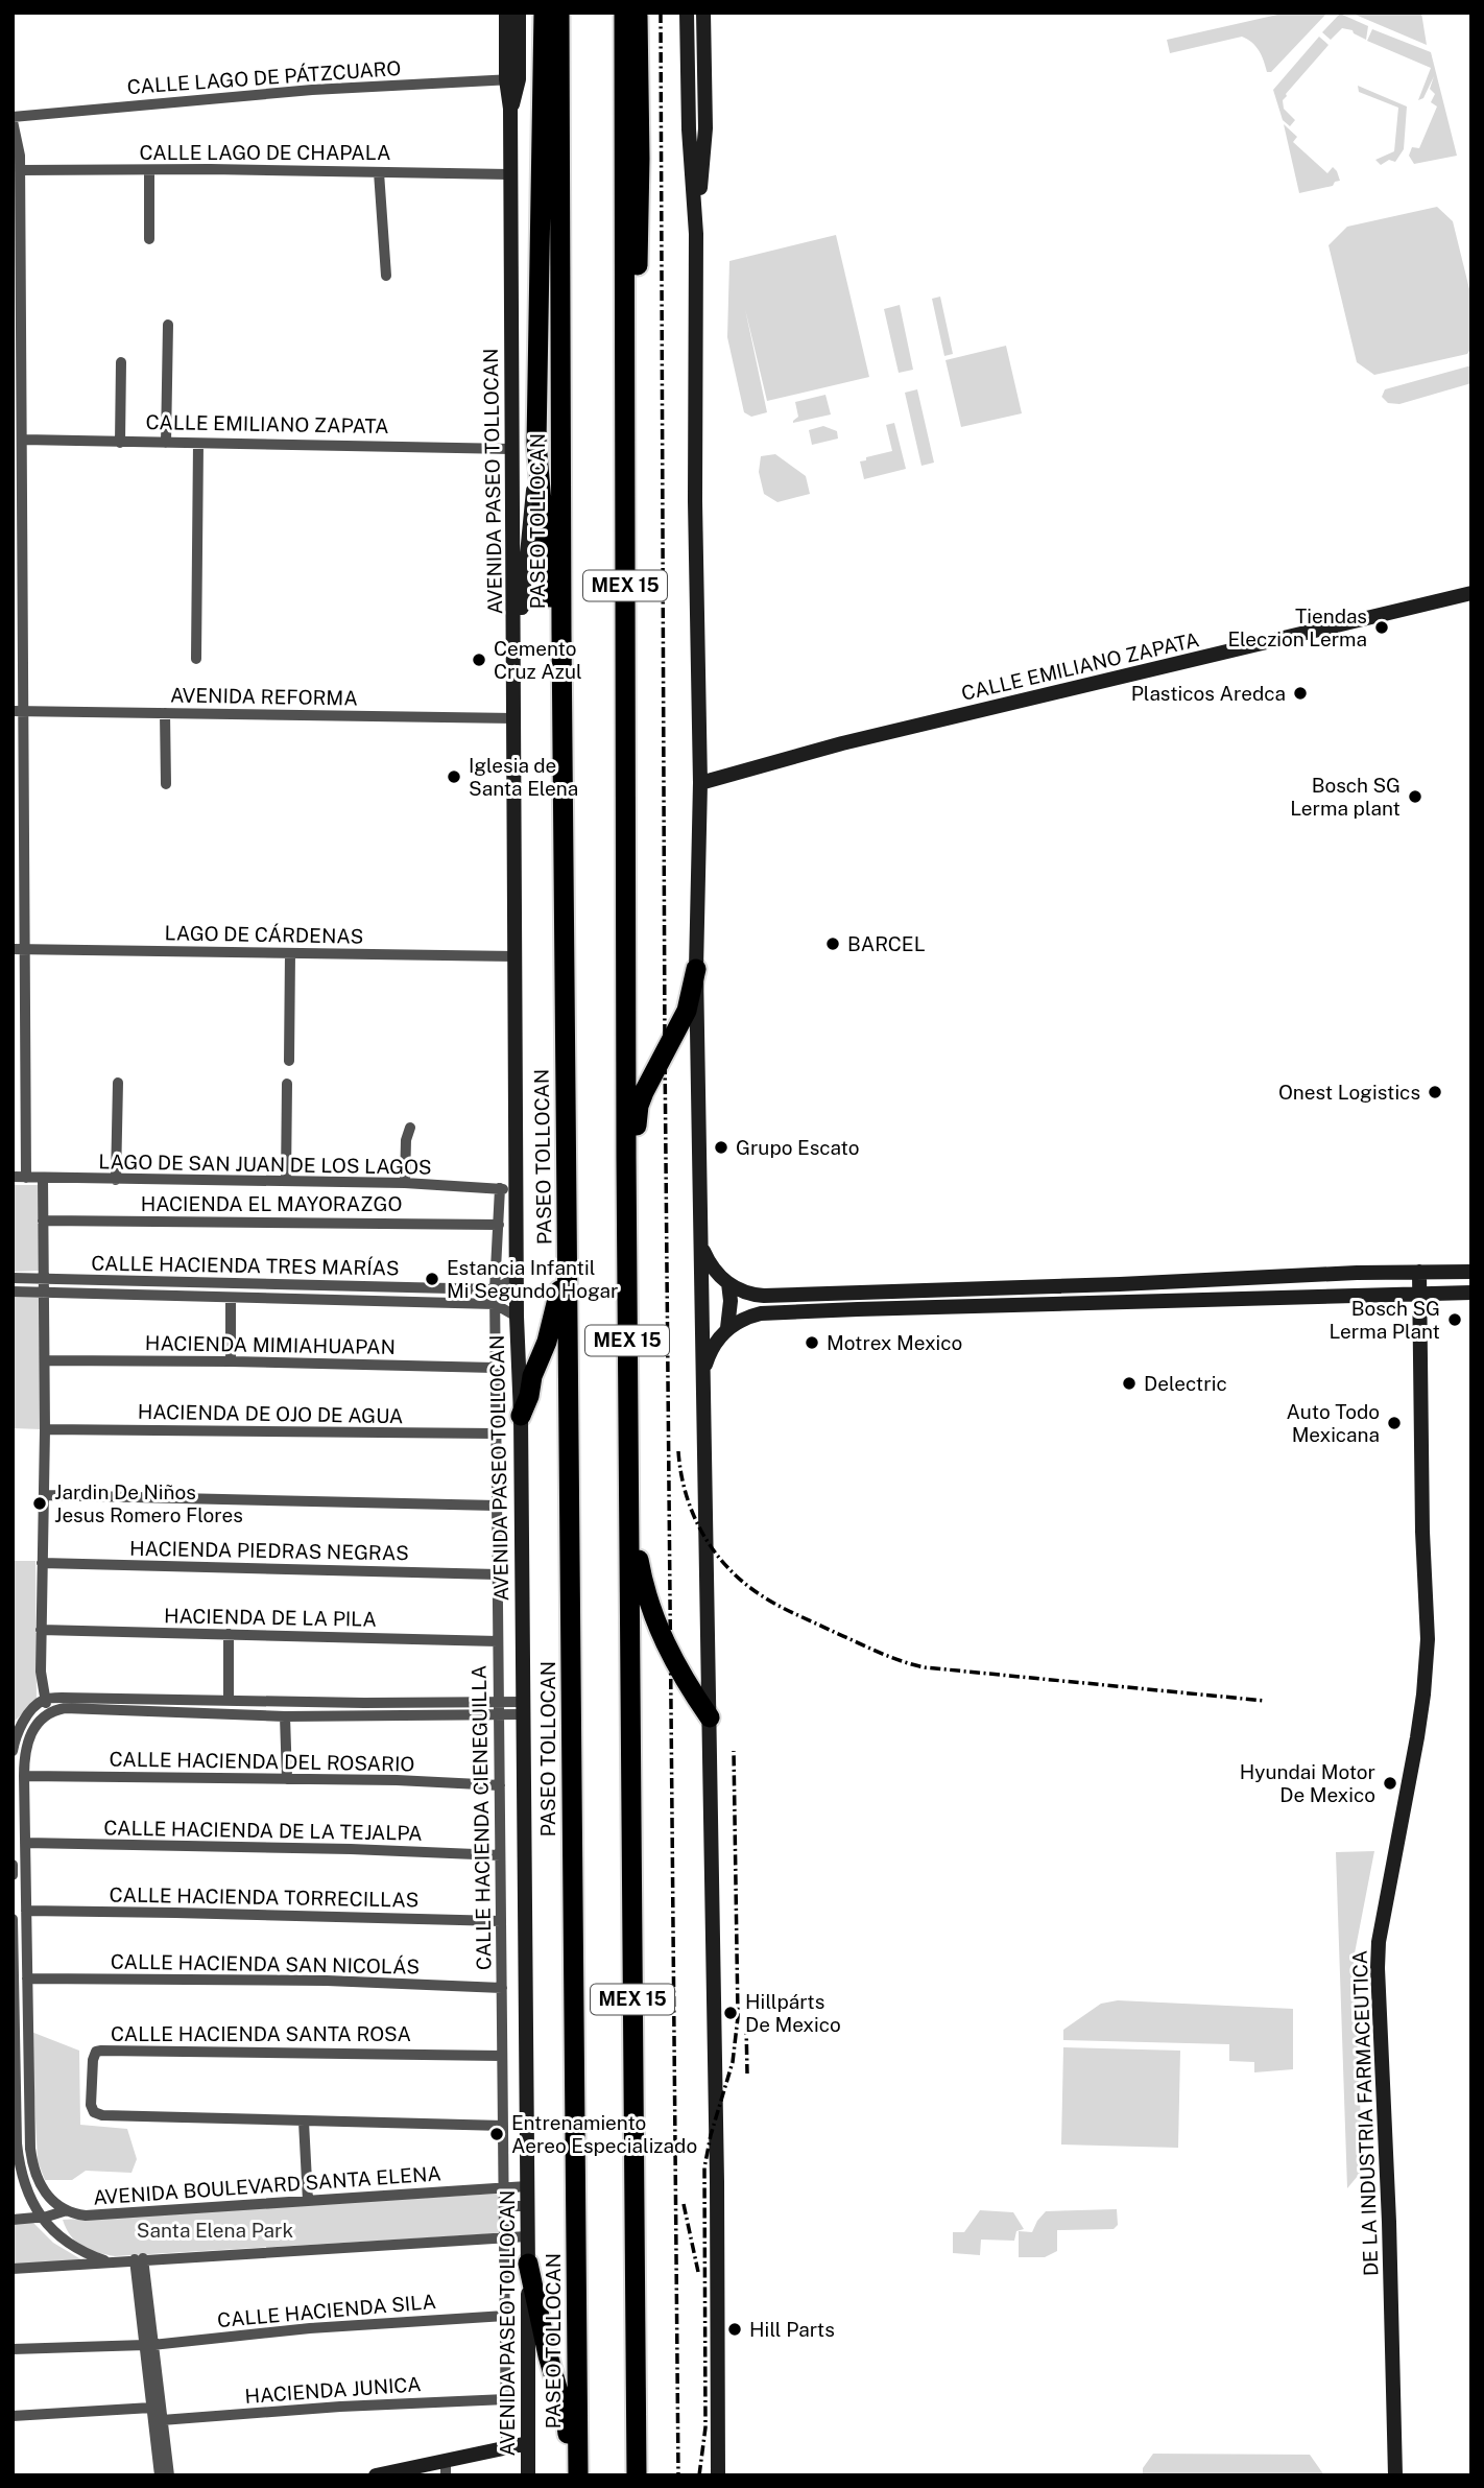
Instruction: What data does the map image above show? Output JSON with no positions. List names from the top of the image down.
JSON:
{
  "streets": {
    "highway": ["PASEO TOLLOCAN", "MEX 15"],
    "main road": ["CALLE EMILIANO ZAPATA", "AVENIDA PASEO TOLLOCAN", "DE LA INDUSTRIA FARMACEUTICA"],
    "street": [
      "CALLE LAGO DE PÁTZCUARO",
      "CALLE LAGO DE CHAPALA",
      "AVENIDA REFORMA",
      "LAGO DE CÁRDENAS",
      "LAGO DE SAN JUAN DE LOS LAGOS",
      "HACIENDA EL MAYORAZGO",
      "CALLE HACIENDA TRES MARÍAS",
      "HACIENDA MIMIAHUAPAN",
      "HACIENDA DE OJO DE AGUA",
      "HACIENDA PIEDRAS NEGRAS",
      "HACIENDA DE LA PILA",
      "CALLE HACIENDA DEL ROSARIO",
      "CALLE HACIENDA CIENEGUILLA",
      "CALLE HACIENDA DE LA TEJALPA",
      "CALLE HACIENDA TORRECILLAS",
      "CALLE HACIENDA SAN NICOLÁS",
      "CALLE HACIENDA SANTA ROSA",
      "AVENIDA BOULEVARD SANTA ELENA",
      "CALLE HACIENDA SILA",
      "HACIENDA JUNICA"
    ]
  },
  "crossings": [
    ["CALLE LAGO DE PÁTZCUARO", "AVENIDA PASEO TOLLOCAN"],
    ["CALLE LAGO DE CHAPALA", "AVENIDA PASEO TOLLOCAN"],
    ["CALLE EMILIANO ZAPATA", "AVENIDA PASEO TOLLOCAN"],
    ["AVENIDA PASEO TOLLOCAN", "AVENIDA REFORMA"],
    ["AVENIDA PASEO TOLLOCAN", "LAGO DE CÁRDENAS"],
    ["AVENIDA PASEO TOLLOCAN", "LAGO DE SAN JUAN DE LOS LAGOS"],
    ["AVENIDA PASEO TOLLOCAN", "CALLE HACIENDA TRES MARÍAS"],
    ["AVENIDA PASEO TOLLOCAN", "AVENIDA BOULEVARD SANTA ELENA"],
    ["LAGO DE SAN JUAN DE LOS LAGOS", "CALLE HACIENDA CIENEGUILLA"],
    ["HACIENDA EL MAYORAZGO", "CALLE HACIENDA CIENEGUILLA"],
    ["CALLE HACIENDA TRES MARÍAS", "CALLE HACIENDA CIENEGUILLA"],
    ["HACIENDA MIMIAHUAPAN", "CALLE HACIENDA CIENEGUILLA"],
    ["HACIENDA DE OJO DE AGUA", "CALLE HACIENDA CIENEGUILLA"],
    ["HACIENDA PIEDRAS NEGRAS", "CALLE HACIENDA CIENEGUILLA"],
    ["HACIENDA DE LA PILA", "CALLE HACIENDA CIENEGUILLA"],
    ["CALLE HACIENDA DEL ROSARIO", "CALLE HACIENDA CIENEGUILLA"],
    ["CALLE HACIENDA CIENEGUILLA", "CALLE HACIENDA DE LA TEJALPA"],
    ["CALLE HACIENDA CIENEGUILLA", "CALLE HACIENDA TORRECILLAS"],
    ["CALLE HACIENDA CIENEGUILLA", "CALLE HACIENDA SAN NICOLÁS"],
    ["CALLE HACIENDA CIENEGUILLA", "CALLE HACIENDA SANTA ROSA"],
    ["CALLE HACIENDA CIENEGUILLA", "AVENIDA BOULEVARD SANTA ELENA"],
    ["CALLE HACIENDA CIENEGUILLA", "CALLE HACIENDA SILA"],
    ["CALLE HACIENDA CIENEGUILLA", "HACIENDA JUNICA"]
  ],
  "parks": ["Santa Elena Park"],
  "places": [
    "Tiendas Eleczion Lerma",
    "Cemento Cruz Azul",
    "Plasticos Aredca",
    "Iglesia de Santa Elena",
    "Bosch SG Lerma plant",
    "BARCEL",
    "Onest Logistics",
    "Grupo Escato",
    "Estancia Infantil Mi Segundo Hogar",
    "Bosch SG Lerma Plant",
    "Motrex Mexico",
    "Delectric",
    "Auto Todo Mexicana",
    "Jardin De Niños Jesus Romero Flores",
    "Hyundai Motor De Mexico",
    "Hillpárts De Mexico",
    "Entrenamiento Aereo Especializado",
    "Hill Parts"
  ]
}
